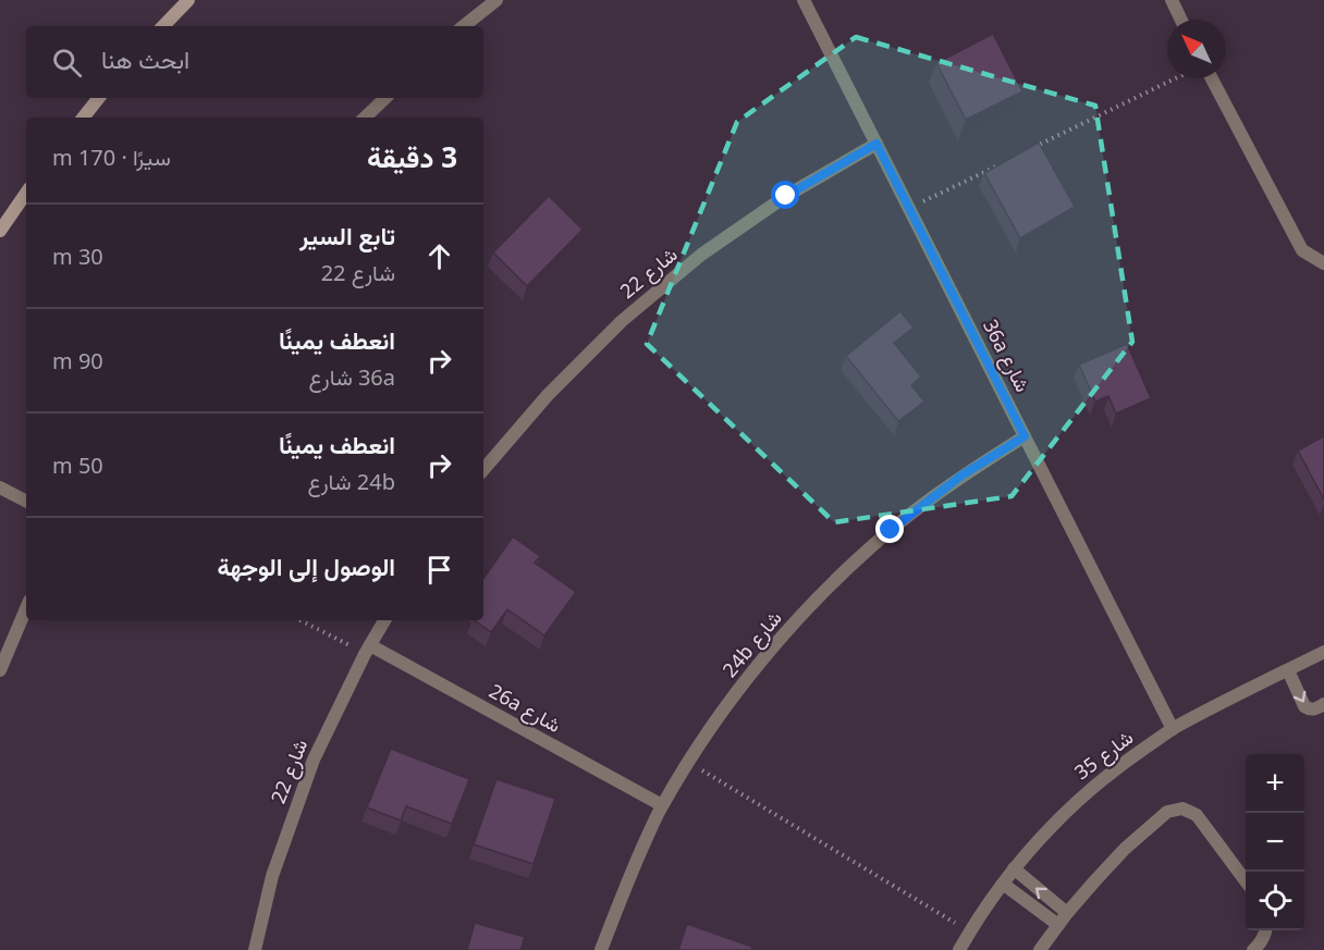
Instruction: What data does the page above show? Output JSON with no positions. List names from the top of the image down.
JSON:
{
  "streets": {
    "street": [
      "شارع 22",
      "36a شارع",
      "24b شارع",
      "26a شارع",
      "شارع 35"
    ]
  },
  "crossings": [
    ["شارع 22", "36a شارع"],
    ["شارع 22", "26a شارع"],
    ["36a شارع", "24b شارع"],
    ["36a شارع", "شارع 35"],
    ["24b شارع", "26a شارع"]
  ],
  "north": "top left",
  "page": {
    "search": "ابحث هنا",
    "heading": ["3 دقيقة", "سيرًا · 170 m"],
    "list": [
      ["تابع السير", "شارع 22", "30 m"],
      ["انعطف يمينًا", "36a شارع", "90 m"],
      ["انعطف يمينًا", "24b شارع", "50 m"],
      "الوصول إلى الوجهة"
    ],
    "map_buttons": ["+", "−"]
  }
}
